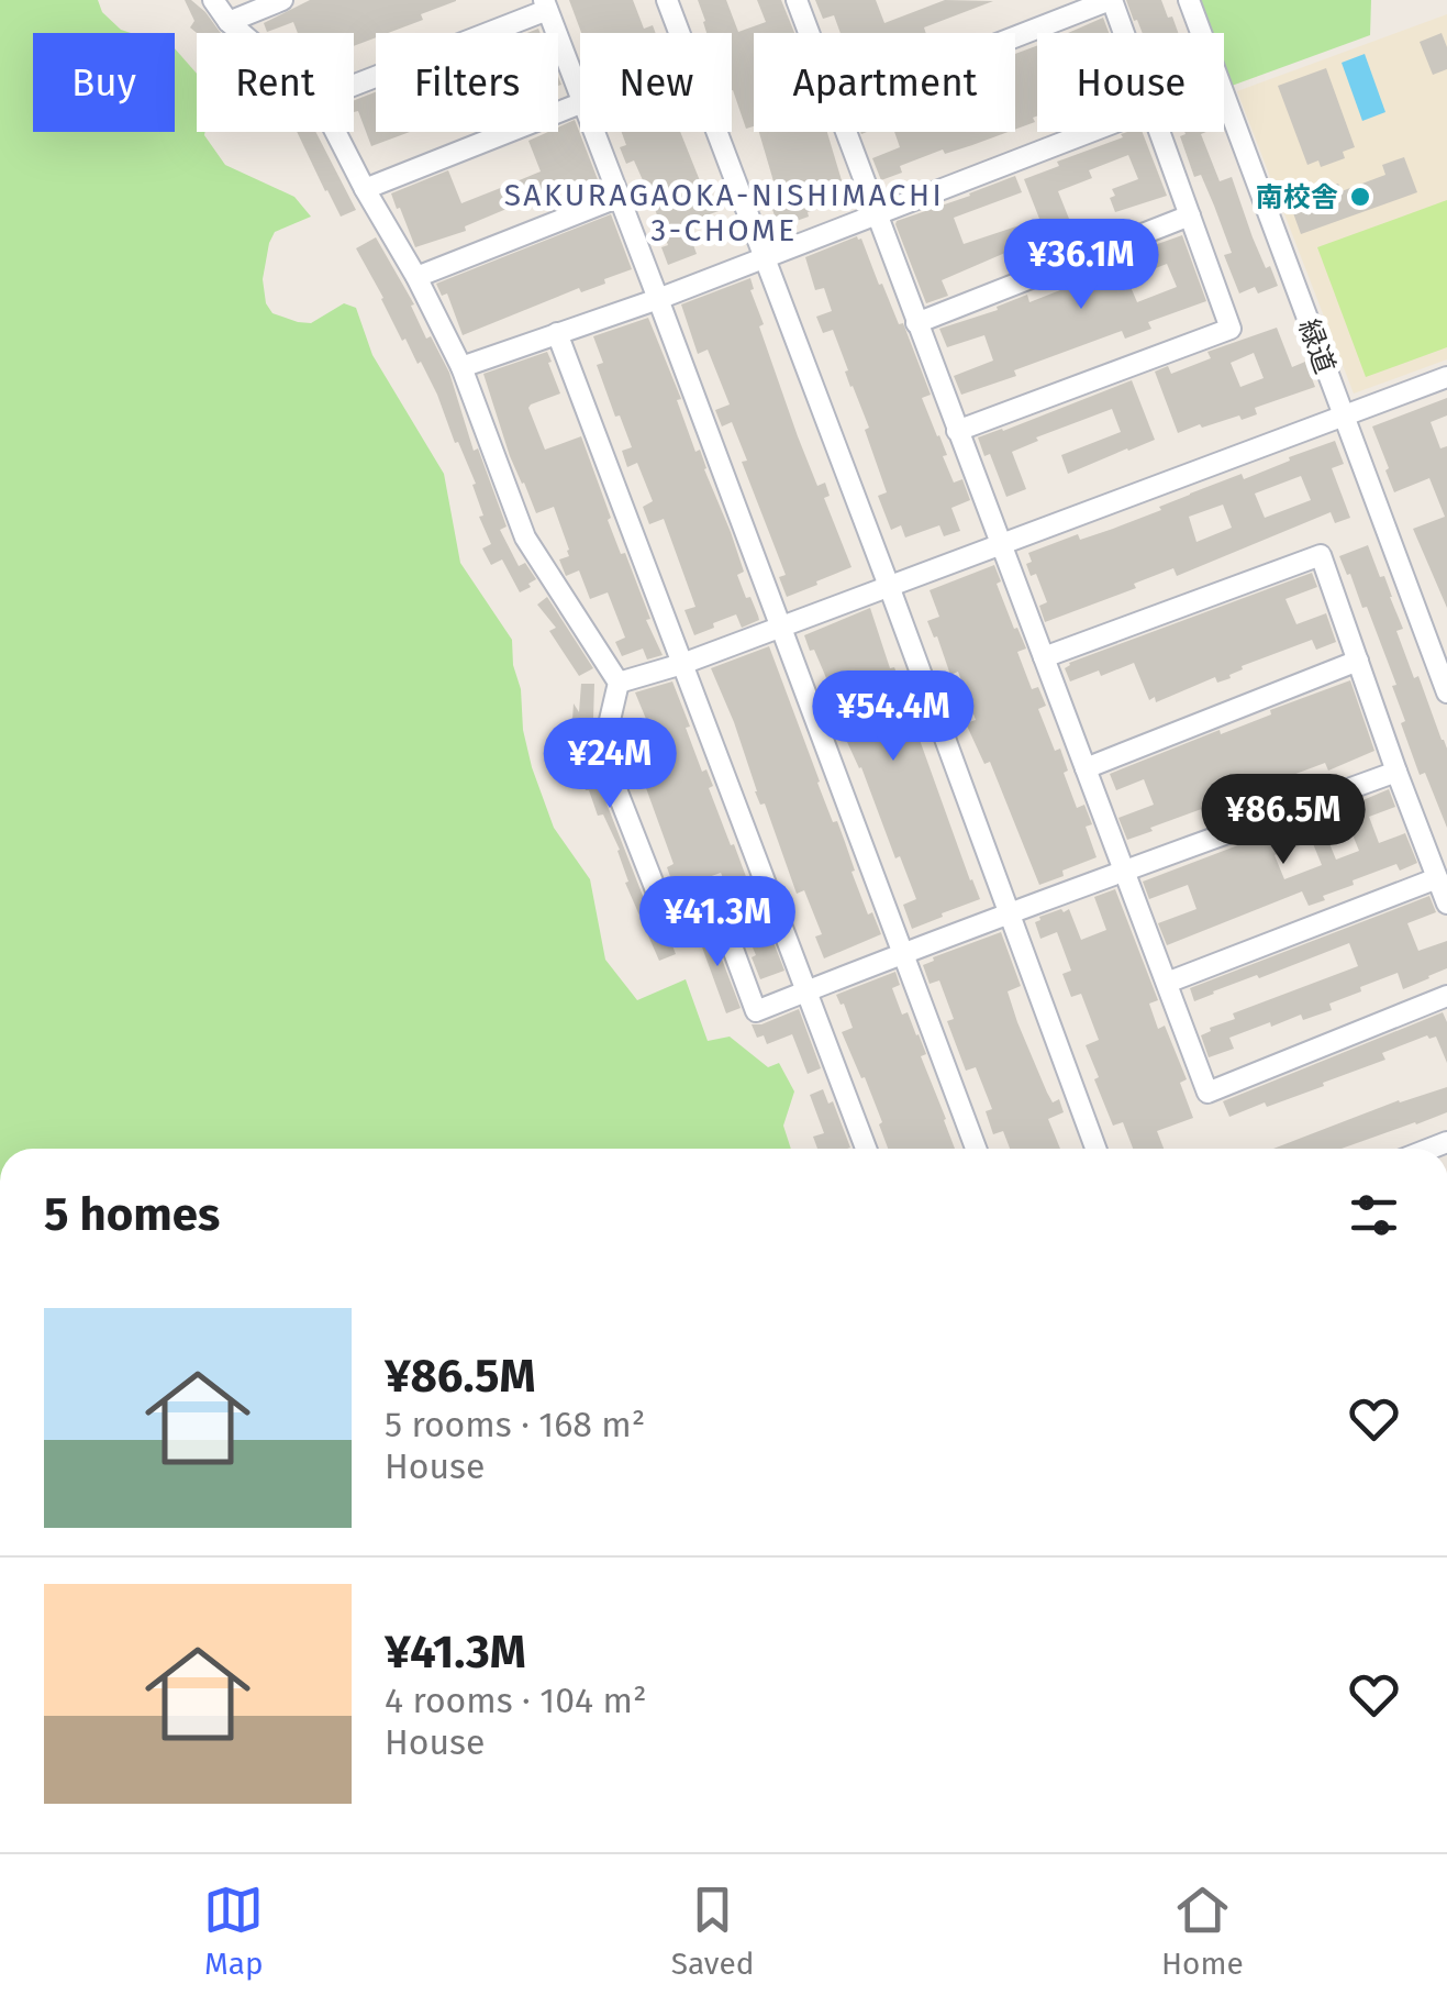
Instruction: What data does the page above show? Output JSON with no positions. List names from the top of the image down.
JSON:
{
  "streets": {
    "street": ["緑道"]
  },
  "districts": ["SAKURAGAOKA-NISHIMACHI 3-CHOME"],
  "places": ["南校舎"],
  "page": {
    "chip": [
      "Buy",
      "Rent",
      "Filters",
      "New",
      "Apartment",
      "House"
    ],
    "price": [
      "¥36.1M",
      "¥54.4M",
      "¥24M",
      "¥86.5M",
      "¥41.3M"
    ],
    "heading": "5 homes",
    "list": [
      {
        "name": "¥86.5M",
        "note": "5 rooms · 168 m² · House"
      },
      {
        "name": "¥41.3M",
        "note": "4 rooms · 104 m² · House"
      }
    ],
    "tabs": ["Map", "Saved", "Home"]
  }
}
